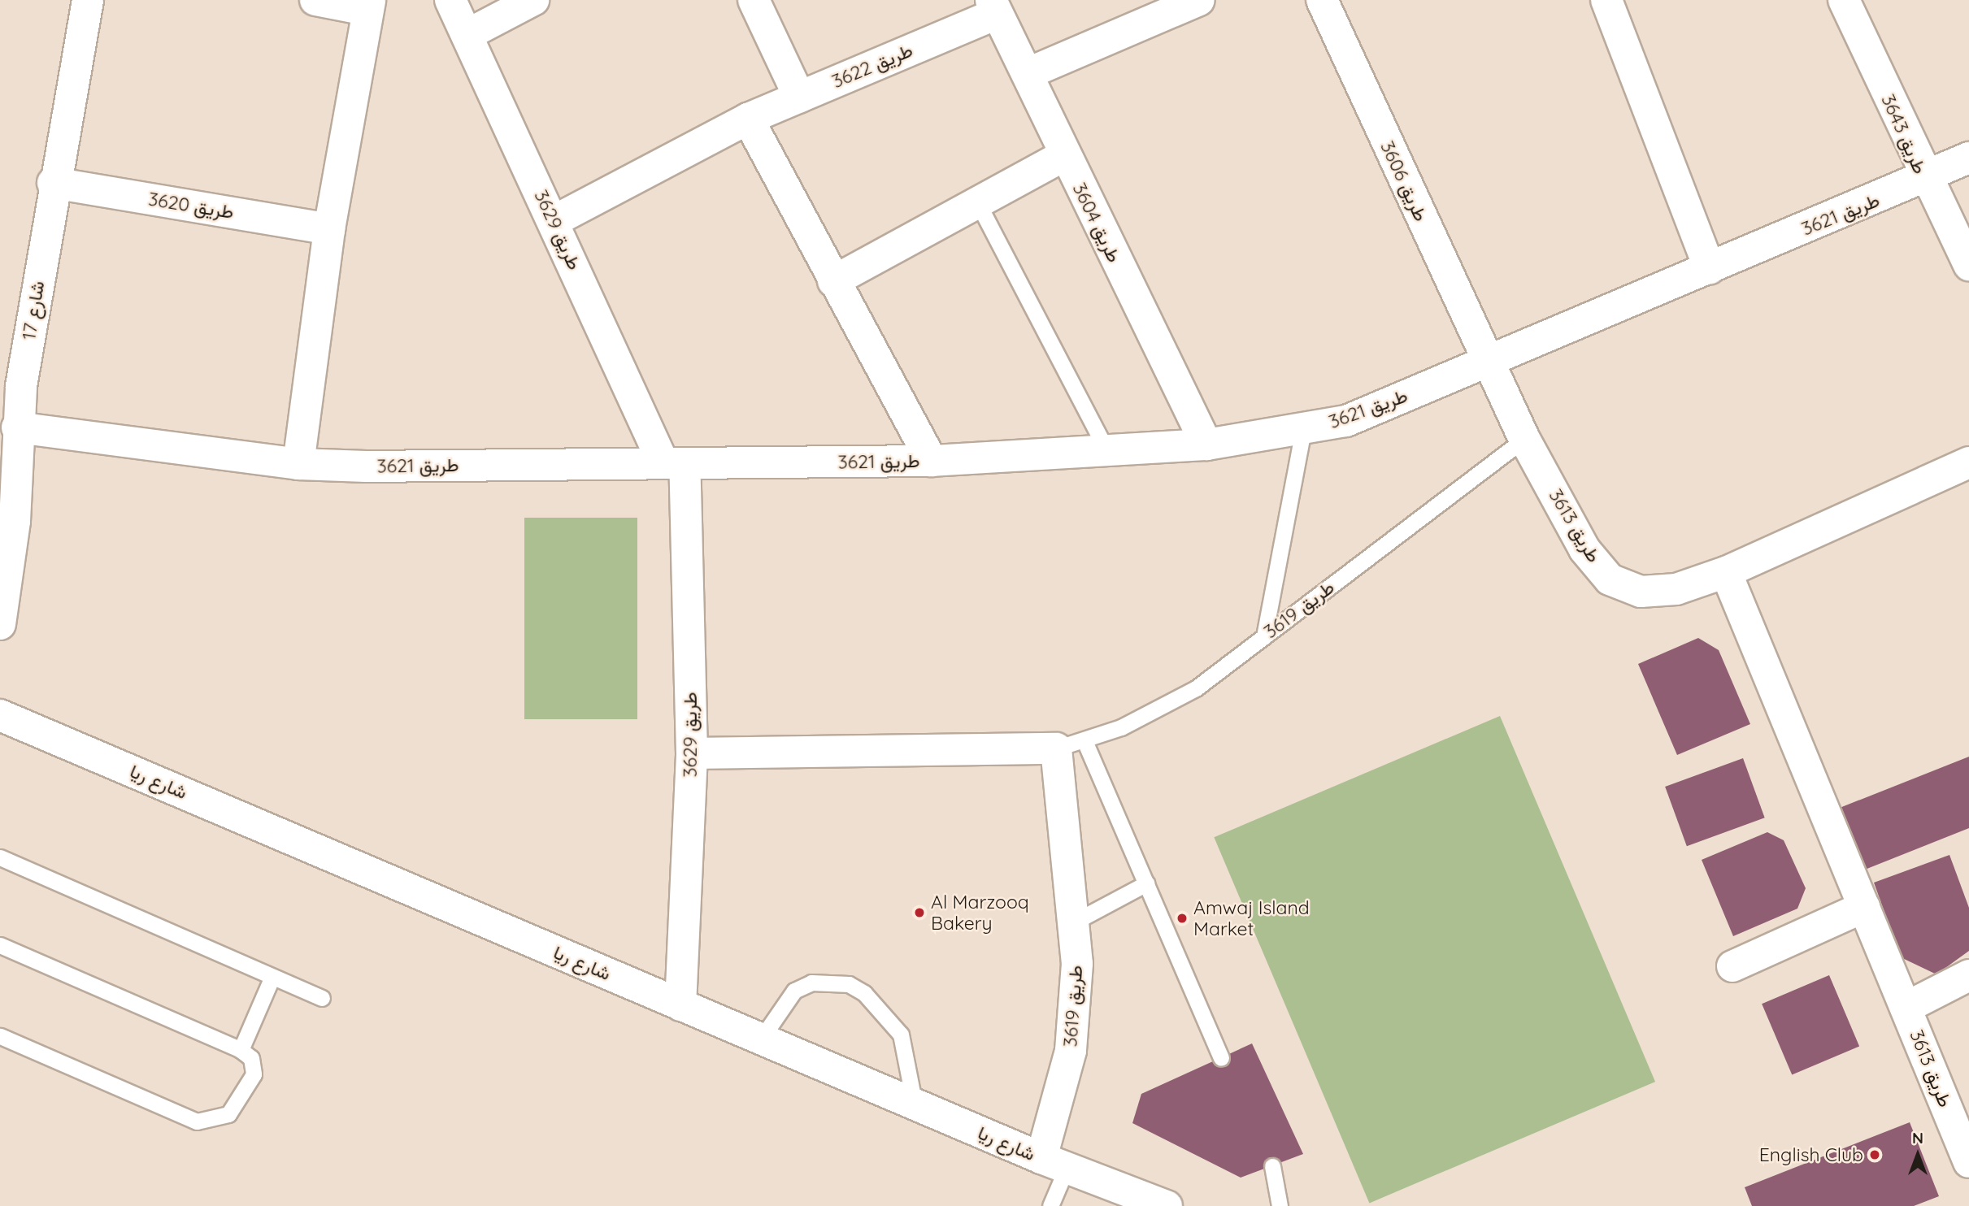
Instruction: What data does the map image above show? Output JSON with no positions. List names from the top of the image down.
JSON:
{
  "streets": {
    "street": [
      "طريق 3622",
      "طريق 3643",
      "طريق 3606",
      "طريق 3620",
      "طريق 3621",
      "طريق 3604",
      "طريق 3629",
      "شارع 17",
      "طريق 3613",
      "طريق 3619",
      "شارع ريا"
    ]
  },
  "crossings": [
    ["طريق 3622", "طريق 3604"],
    ["طريق 3622", "طريق 3629"],
    ["طريق 3643", "طريق 3621"],
    ["طريق 3606", "طريق 3621"],
    ["طريق 3606", "طريق 3613"],
    ["طريق 3620", "شارع 17"],
    ["طريق 3621", "طريق 3604"],
    ["طريق 3621", "طريق 3629"],
    ["طريق 3621", "شارع 17"],
    ["طريق 3621", "طريق 3613"],
    ["طريق 3629", "طريق 3619"],
    ["طريق 3629", "شارع ريا"],
    ["طريق 3613", "طريق 3619"],
    ["طريق 3619", "شارع ريا"]
  ],
  "places": ["Al Marzooq Bakery", "Amwaj Island Market", "English Club"],
  "north": "top"
}
